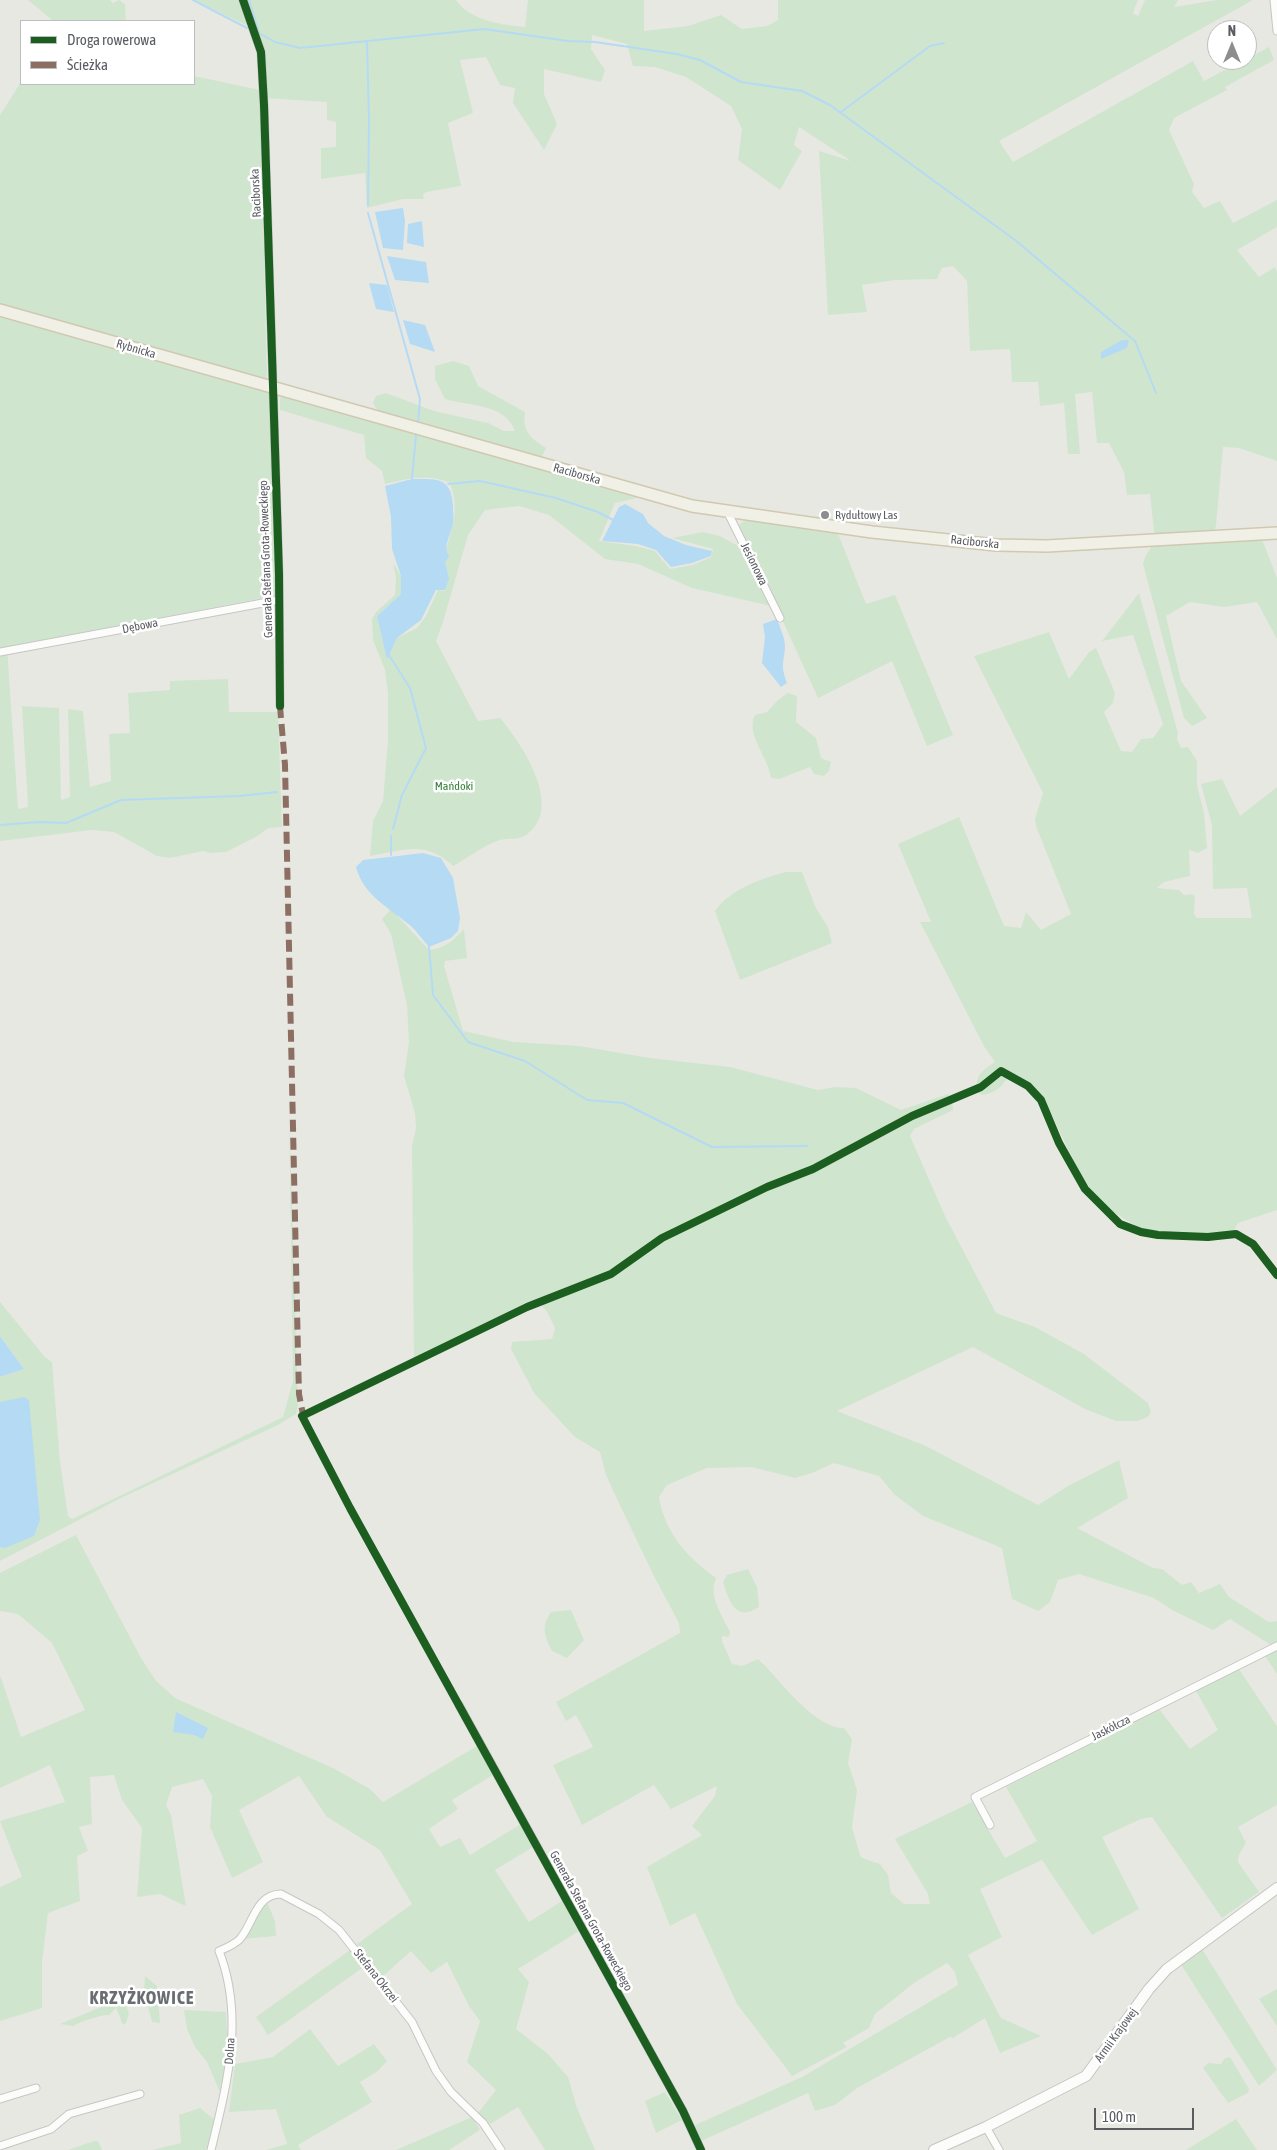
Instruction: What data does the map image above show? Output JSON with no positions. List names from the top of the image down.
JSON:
{
  "streets": {
    "main road": ["Raciborska", "Rybnicka"],
    "street": [
      "Generała Stefana Grota-Roweckiego",
      "Jesionowa",
      "Dębowa",
      "Jaskółcza",
      "Stefana Okrzei",
      "Armii Krajowej",
      "Dolna"
    ]
  },
  "crossings": [
    ["Raciborska", "Rybnicka"],
    ["Raciborska", "Generała Stefana Grota-Roweckiego"],
    ["Raciborska", "Jesionowa"],
    ["Rybnicka", "Generała Stefana Grota-Roweckiego"],
    ["Generała Stefana Grota-Roweckiego", "Dębowa"],
    ["Stefana Okrzei", "Dolna"]
  ],
  "districts": ["KRZYŻKOWICE"],
  "parks": ["Mańdoki"],
  "places": ["Rydułtowy Las"],
  "legend": ["Droga rowerowa", "Ścieżka"],
  "scale_bar": "100 m",
  "north": "top"
}
